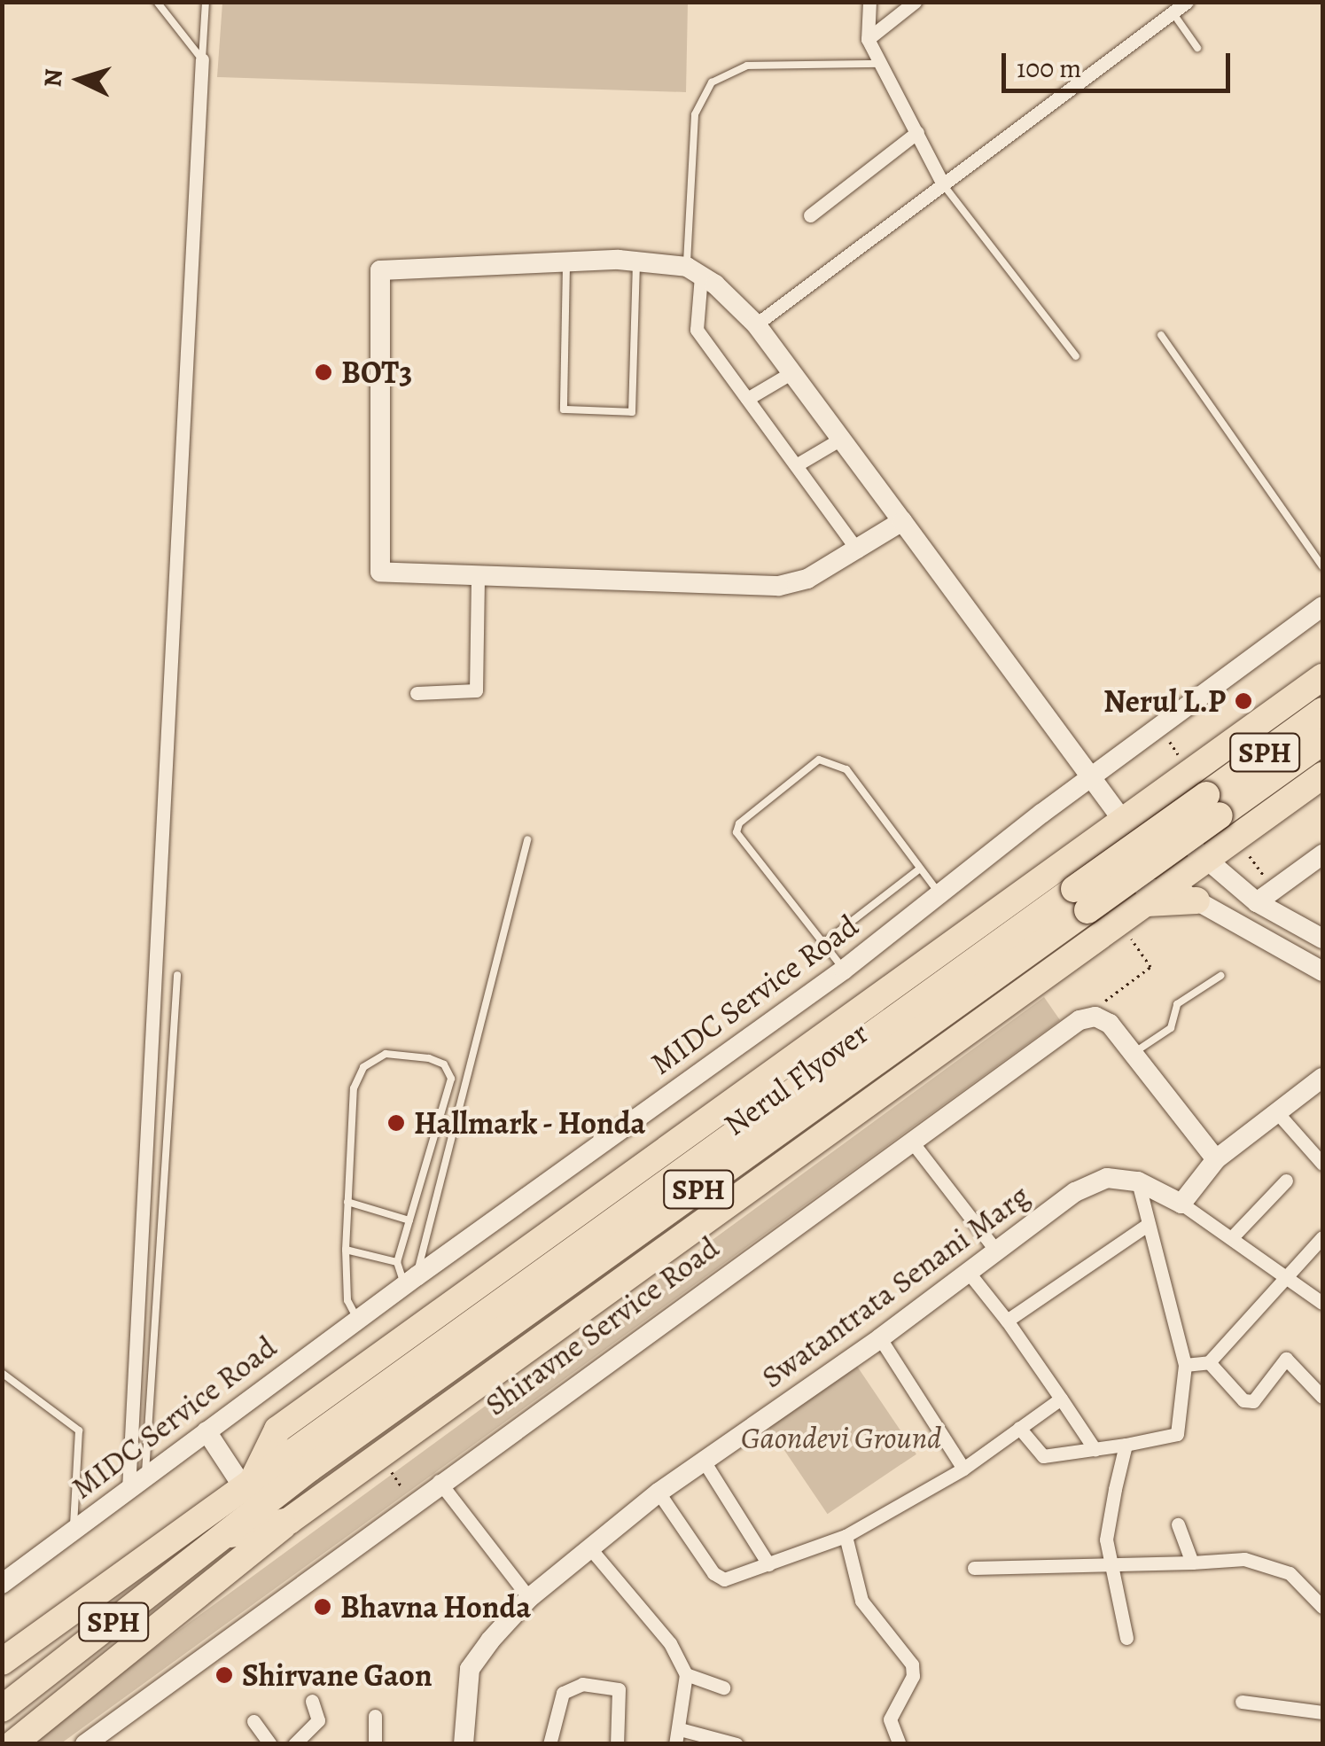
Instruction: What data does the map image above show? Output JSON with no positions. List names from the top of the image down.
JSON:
{
  "streets": {
    "highway": ["SPH", "Nerul Flyover"],
    "street": ["MIDC Service Road", "Swatantrata Senani Marg", "Shiravne Service Road"]
  },
  "crossings": [
    ["SPH", "Nerul Flyover"]
  ],
  "parks": ["Gaondevi Ground"],
  "places": [
    "BOT3",
    "Nerul L.P",
    "Hallmark - Honda",
    "Bhavna Honda",
    "Shirvane Gaon"
  ],
  "scale_bar": "100 m",
  "north": "left"
}
